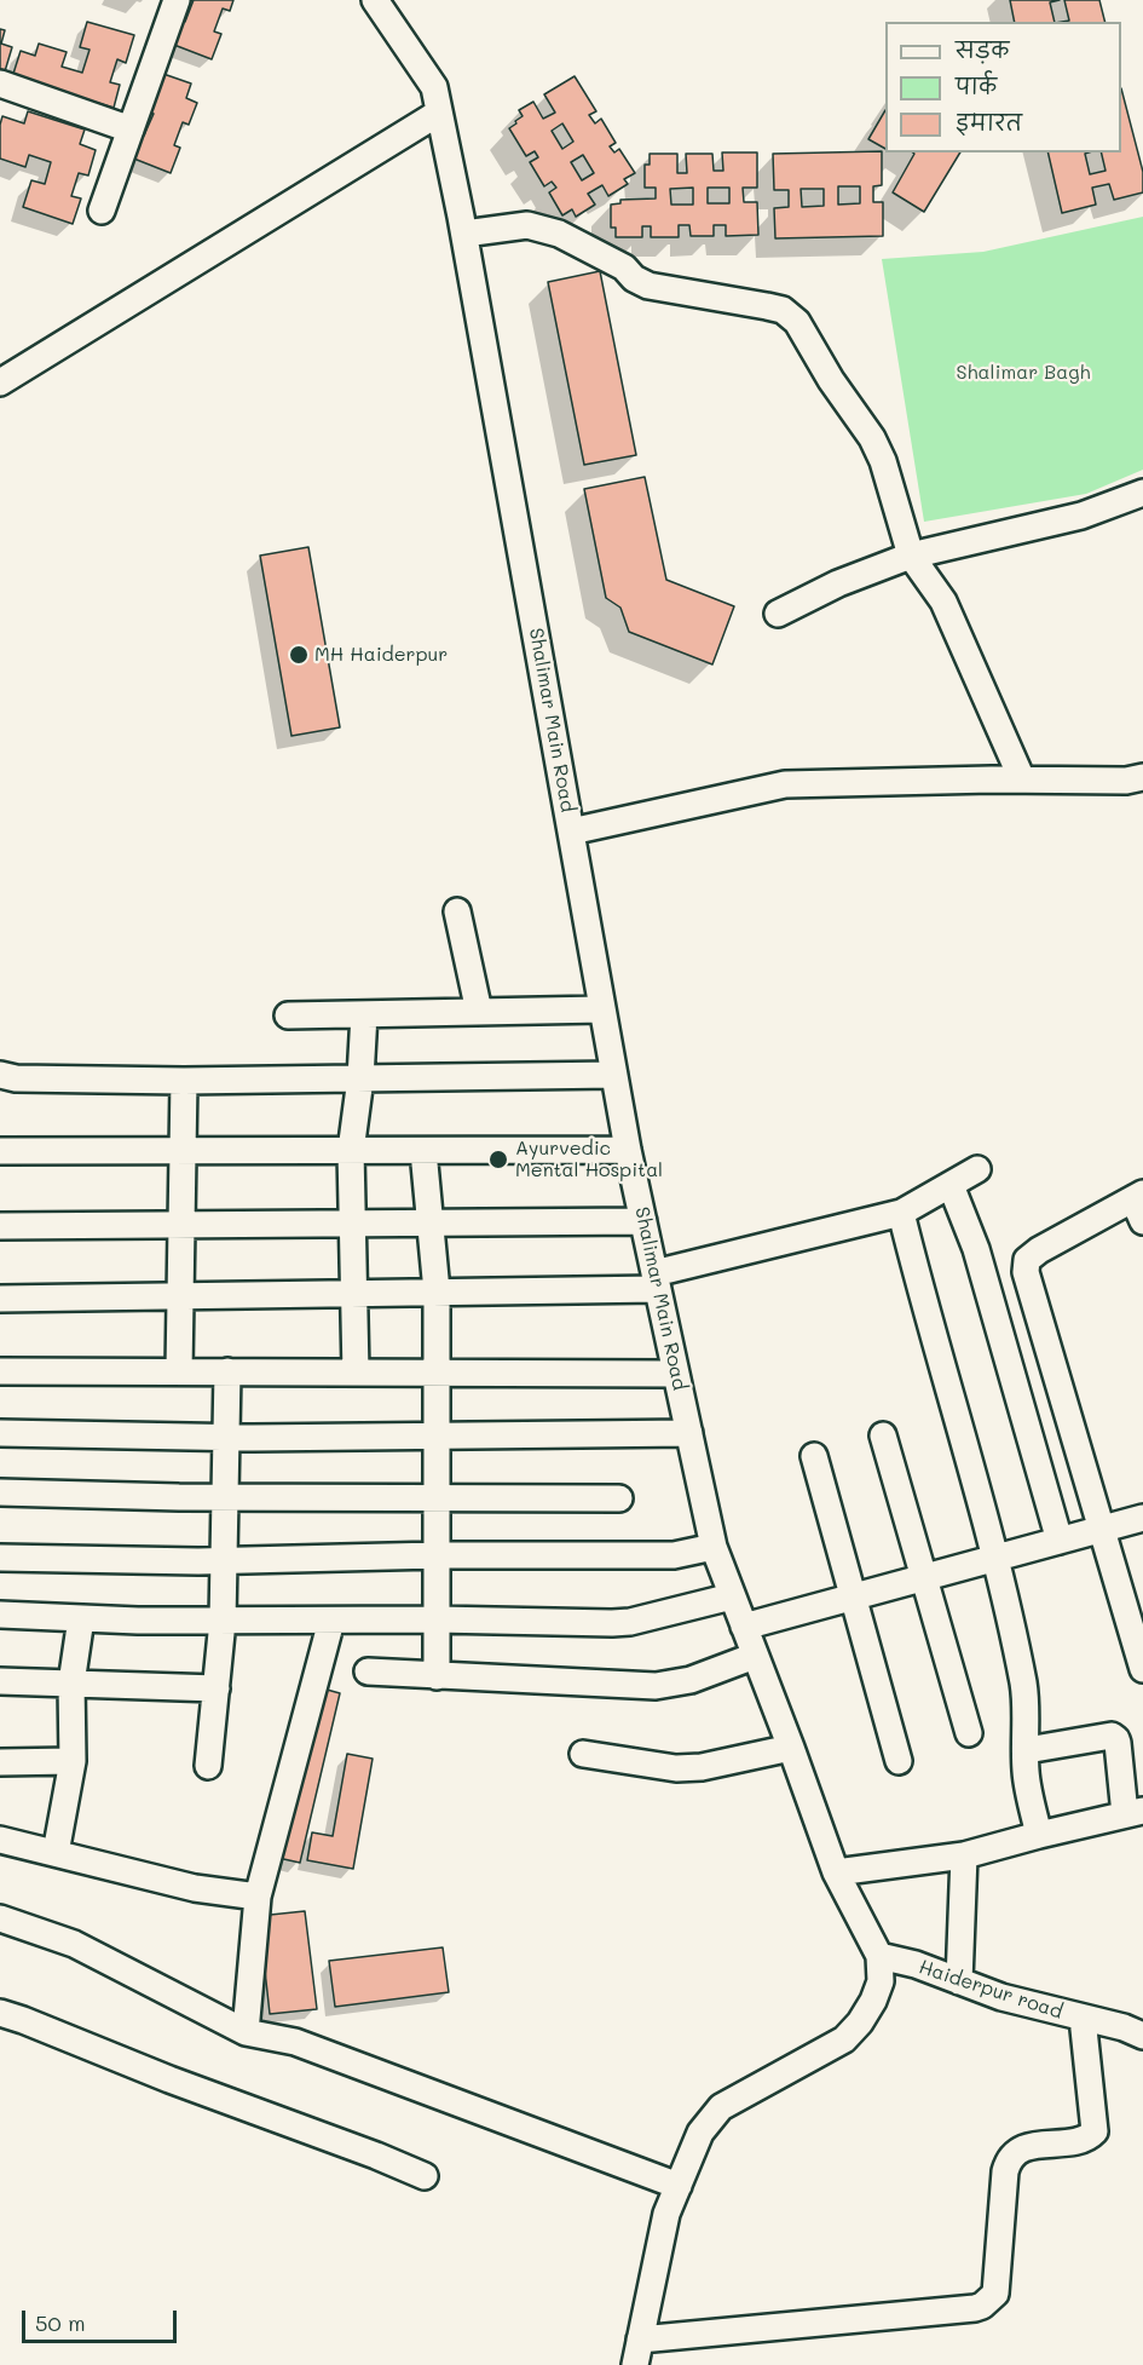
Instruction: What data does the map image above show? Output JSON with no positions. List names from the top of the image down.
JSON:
{
  "streets": {
    "street": ["Shalimar Main Road", "Haiderpur road"]
  },
  "crossings": [
    ["Shalimar Main Road", "Haiderpur road"]
  ],
  "parks": ["Shalimar Bagh"],
  "places": ["MH Haiderpur", "Ayurvedic Mental Hospital"],
  "legend": ["सड़क", "पार्क", "इमारत"],
  "scale_bar": "50 m"
}
